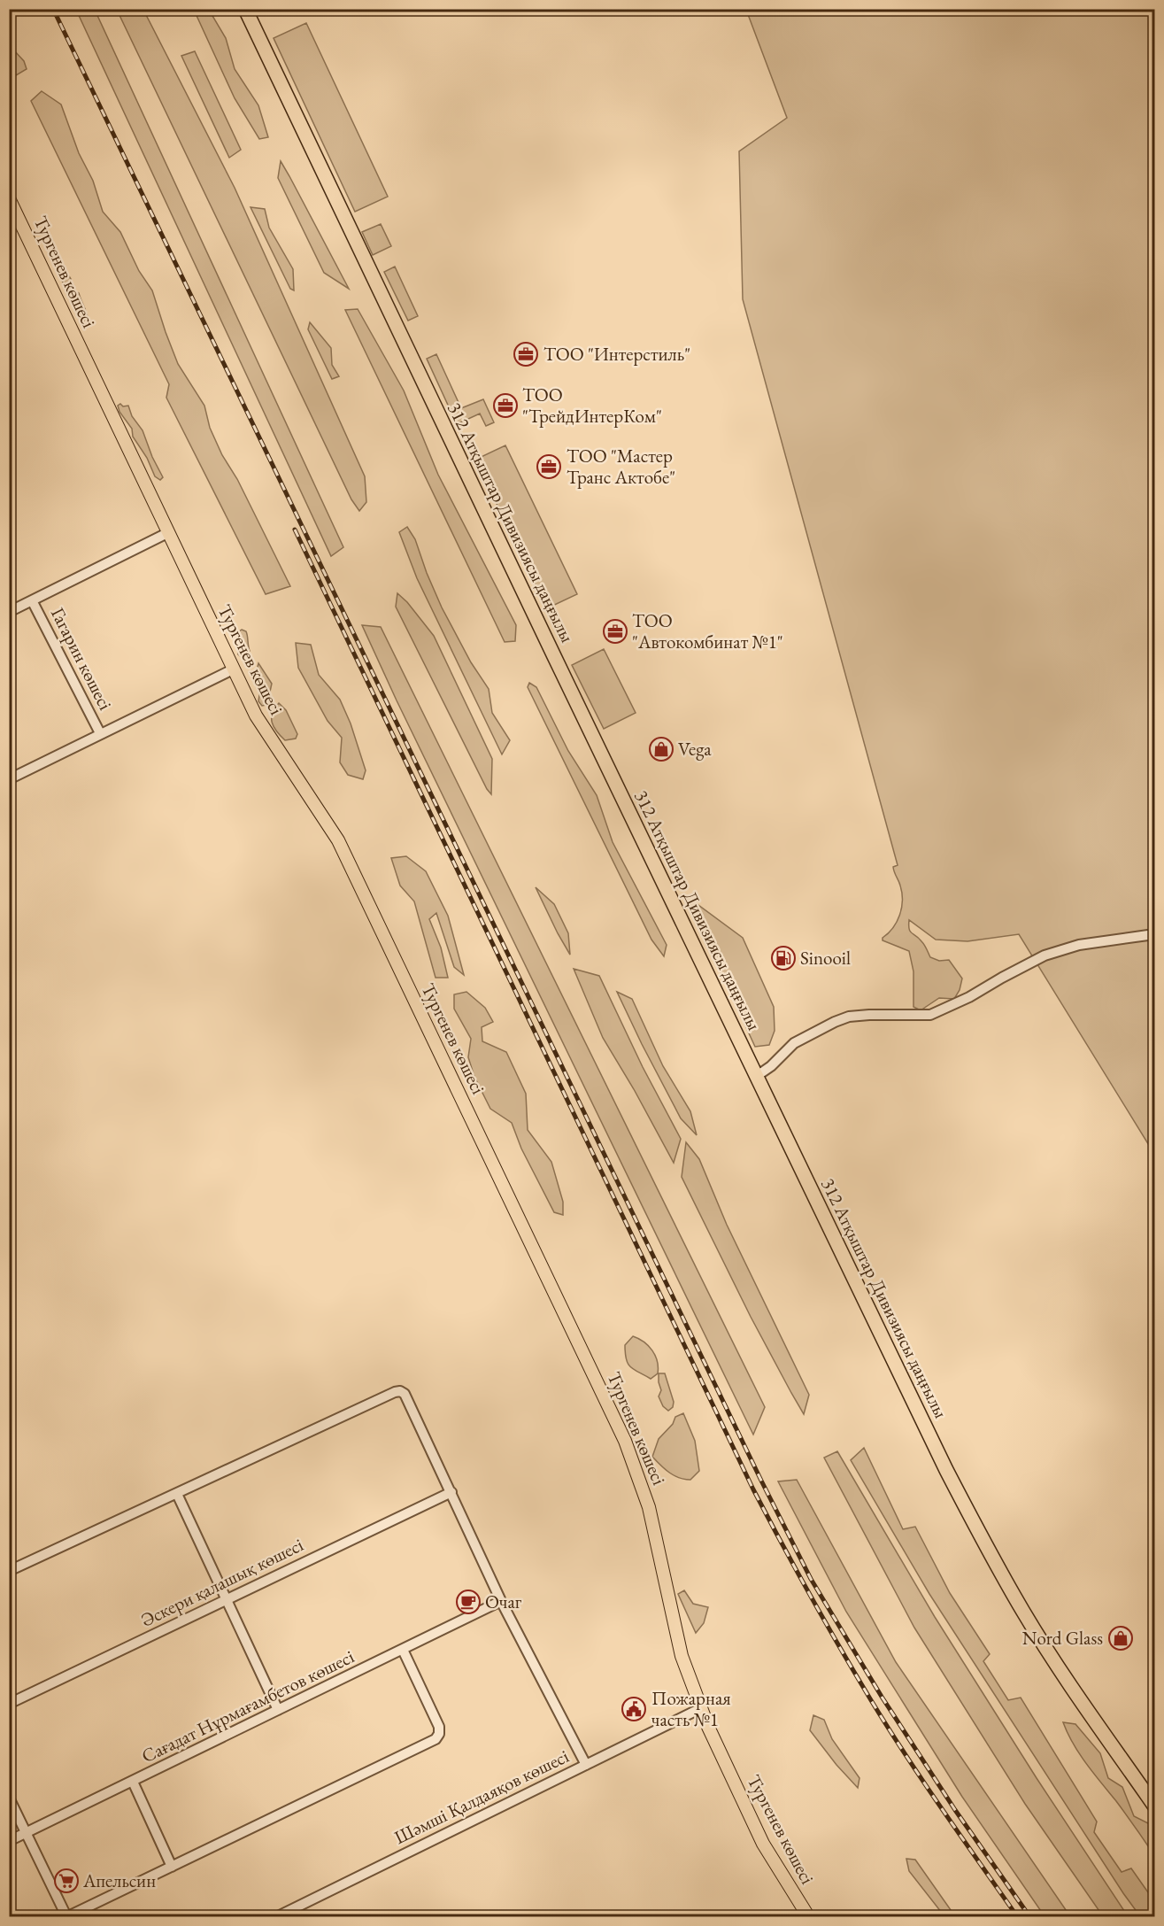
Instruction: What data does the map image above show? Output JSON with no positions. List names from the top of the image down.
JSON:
{
  "streets": {
    "highway": ["312 Атқыштар Дивизиясы даңғылы"],
    "main road": ["Тургенев көшесі"],
    "street": [
      "Гагарин көшесі",
      "Әскери қалашық көшесі",
      "Сағадат Нұрмағамбетов көшесі",
      "Шәмші Қалдаяқов көшесі"
    ]
  },
  "crossings": [
    ["Тургенев көшесі", "Шәмші Қалдаяқов көшесі"]
  ],
  "places": {
    "office": [
      "ТОО \"Интерстиль\"",
      "ТОО \"ТрейдИнтерКом\"",
      "ТОО \"Мастер Транс Актобе\"",
      "ТОО \"Автокомбинат №1\""
    ],
    "shop": ["Vega", "Nord Glass"],
    "fuel station": ["Sinooil"],
    "cafe": ["Очаг"],
    "public building": ["Пожарная часть №1"],
    "supermarket": ["Апельсин"]
  }
}
